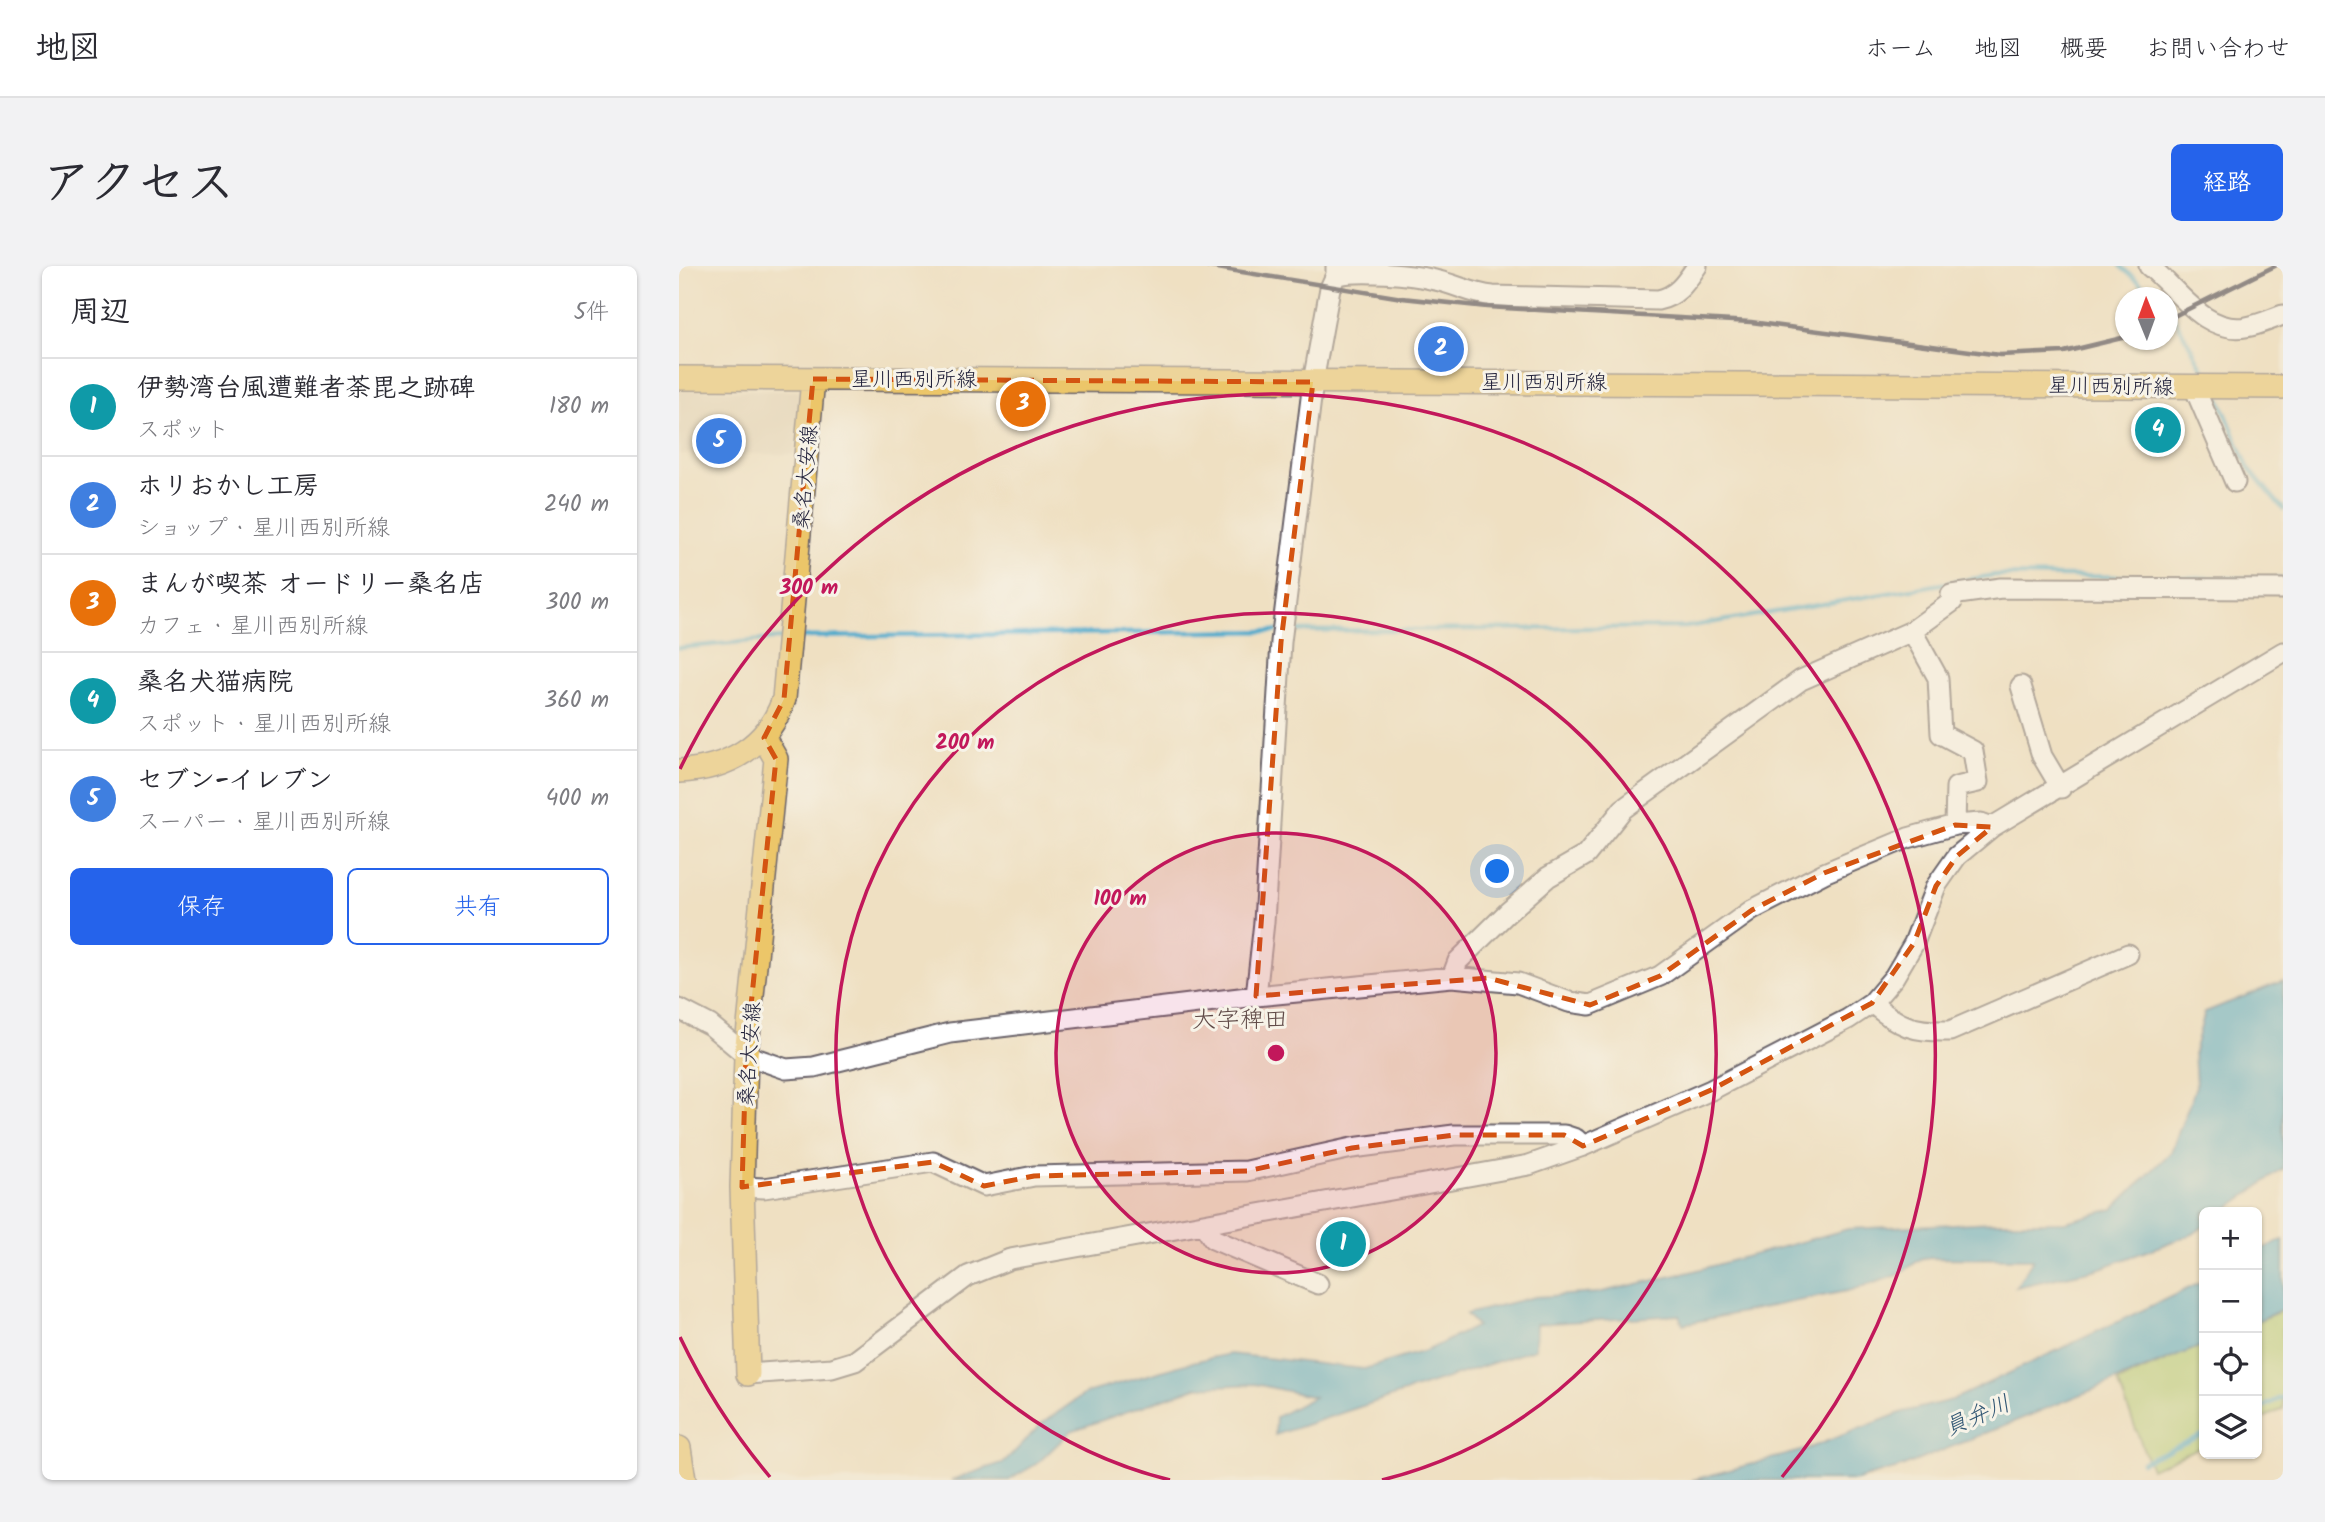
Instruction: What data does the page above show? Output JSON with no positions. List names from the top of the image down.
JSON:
{
  "streets": {
    "main road": ["星川西別所線", "桑名大安線"]
  },
  "crossings": [
    ["星川西別所線", "桑名大安線"]
  ],
  "districts": ["大字稗田"],
  "water": ["員弁川"],
  "north": "top",
  "page": {
    "header": "地図",
    "nav": [
      "ホーム",
      "地図",
      "概要",
      "お問い合わせ"
    ],
    "title": "アクセス",
    "buttons": [
      "経路",
      ["保存", "共有"]
    ],
    "heading": ["周辺", "5件"],
    "pins": [
      "2",
      "3",
      "4",
      "5",
      "1"
    ],
    "list": [
      {
        "mark": "1",
        "name": "伊勢湾台風遭難者荼毘之跡碑",
        "note": "スポット",
        "value": "180 m"
      },
      {
        "mark": "2",
        "name": "ホリおかし工房",
        "note": "ショップ · 星川西別所線",
        "value": "240 m"
      },
      {
        "mark": "3",
        "name": "まんが喫茶 オードリー桑名店",
        "note": "カフェ · 星川西別所線",
        "value": "300 m"
      },
      {
        "mark": "4",
        "name": "桑名犬猫病院",
        "note": "スポット · 星川西別所線",
        "value": "360 m"
      },
      {
        "mark": "5",
        "name": "セブン-イレブン",
        "note": "スーパー · 星川西別所線",
        "value": "400 m"
      }
    ],
    "map_buttons": ["+", "−"]
  },
  "rings": ["300 m", "200 m", "100 m"]
}
